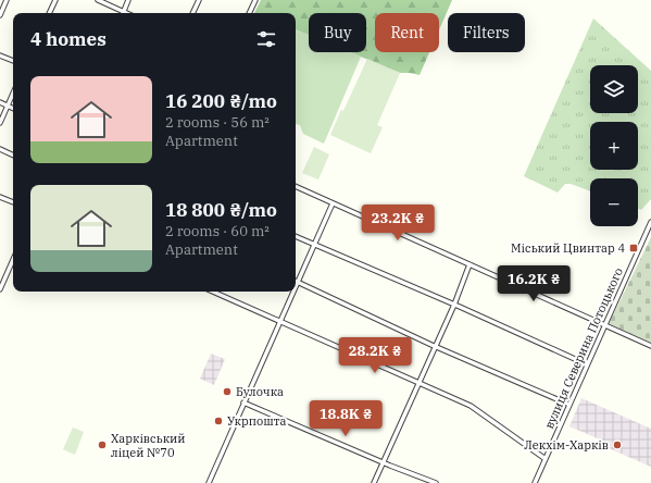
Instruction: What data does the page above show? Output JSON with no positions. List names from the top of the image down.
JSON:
{
  "streets": {
    "street": ["вулиця Северина Потоцького"]
  },
  "places": {
    "transit": ["Міський Цвинтар 4"],
    "other": [
      "Булочка",
      "Укрпошта",
      "Харківський ліцей №70",
      "Лекхім-Харків"
    ]
  },
  "page": {
    "chip": ["Buy", "Rent", "Filters"],
    "heading": "4 homes",
    "map_buttons": ["+", "−"],
    "list": [
      {
        "name": "16 200 ₴/mo",
        "note": "2 rooms · 56 m² · Apartment"
      },
      {
        "name": "18 800 ₴/mo",
        "note": "2 rooms · 60 m² · Apartment"
      }
    ],
    "price": [
      "23.2K ₴",
      "16.2K ₴",
      "28.2K ₴",
      "18.8K ₴"
    ]
  }
}
